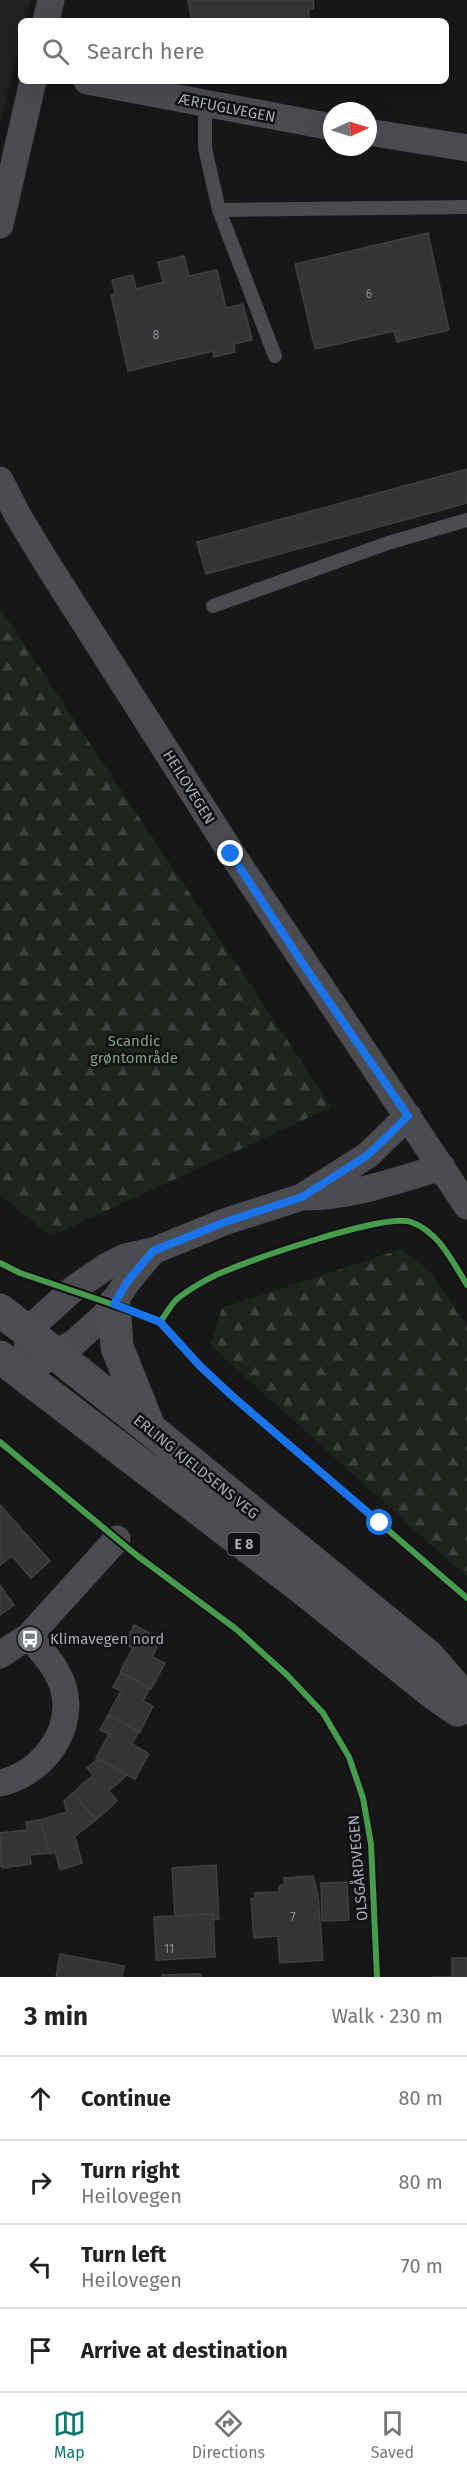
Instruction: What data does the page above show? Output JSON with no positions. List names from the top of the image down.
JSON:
{
  "streets": {
    "highway": ["ERLING KJELDSENS VEG", "E 8"],
    "street": ["ÆRFUGLVEGEN", "HEILOVEGEN"],
    "cycle path": ["OLSGÅRDVEGEN"]
  },
  "crossings": [
    ["ERLING KJELDSENS VEG", "E 8"]
  ],
  "parks": ["Scandic grøntområde"],
  "places": {
    "bus stop": ["Klimavegen nord"]
  },
  "house_numbers": [
    "6",
    "8",
    "7",
    "11"
  ],
  "north": "right",
  "page": {
    "search": "Search here",
    "heading": ["3 min", "Walk · 230 m"],
    "list": [
      ["Continue", "80 m"],
      ["Turn right", "Heilovegen", "80 m"],
      ["Turn left", "Heilovegen", "70 m"],
      "Arrive at destination"
    ],
    "nav": ["Map", "Directions", "Saved"]
  }
}
